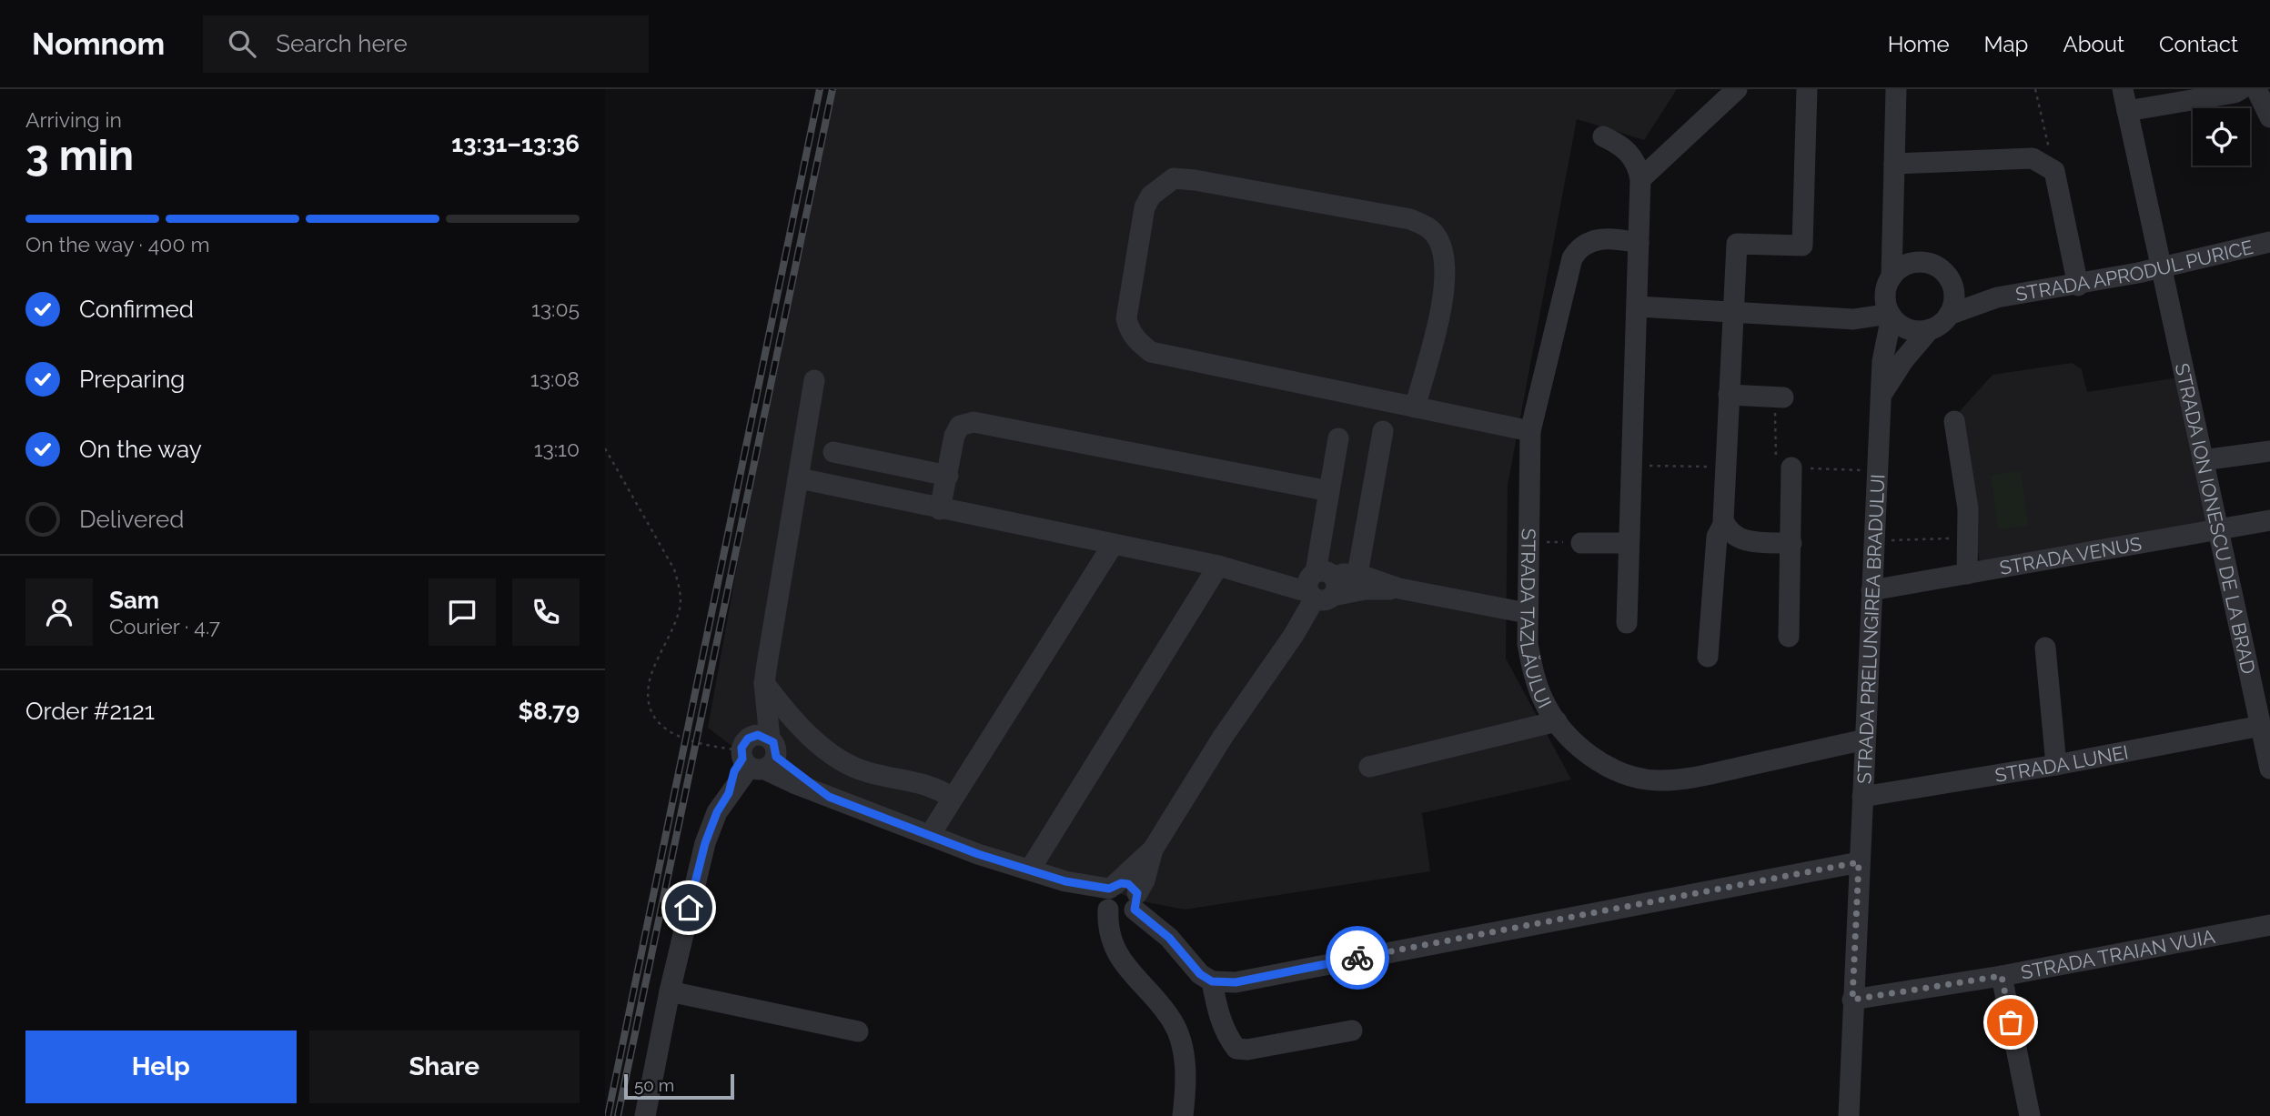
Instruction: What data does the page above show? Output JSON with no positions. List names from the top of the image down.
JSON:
{
  "streets": {
    "street": [
      "STRADA APRODUL PURICE",
      "STRADA ION IONESCU DE LA BRAD",
      "STRADA VENUS",
      "STRADA TAZLĂULUI",
      "STRADA PRELUNGIREA BRADULUI",
      "STRADA LUNEI",
      "STRADA TRAIAN VUIA"
    ]
  },
  "crossings": [
    ["STRADA APRODUL PURICE", "STRADA ION IONESCU DE LA BRAD"],
    ["STRADA APRODUL PURICE", "STRADA PRELUNGIREA BRADULUI"],
    ["STRADA ION IONESCU DE LA BRAD", "STRADA VENUS"],
    ["STRADA ION IONESCU DE LA BRAD", "STRADA LUNEI"],
    ["STRADA VENUS", "STRADA PRELUNGIREA BRADULUI"],
    ["STRADA TAZLĂULUI", "STRADA PRELUNGIREA BRADULUI"],
    ["STRADA PRELUNGIREA BRADULUI", "STRADA LUNEI"],
    ["STRADA PRELUNGIREA BRADULUI", "STRADA TRAIAN VUIA"]
  ],
  "scale_bar": "50 m",
  "page": {
    "header": "Nomnom",
    "search": "Search here",
    "nav": [
      "Home",
      "Map",
      "About",
      "Contact"
    ],
    "heading": ["3 min", "Arriving in", "13:31–13:36"],
    "panel": [
      "Sam",
      "Courier · 4.7",
      "Order #2121",
      "$8.79"
    ],
    "bar": "On the way · 400 m",
    "list": [
      ["Confirmed", "13:05"],
      ["Preparing", "13:08"],
      ["On the way", "13:10"],
      "Delivered"
    ],
    "buttons": ["Help", "Share"],
    "scale": "50 m"
  }
}
